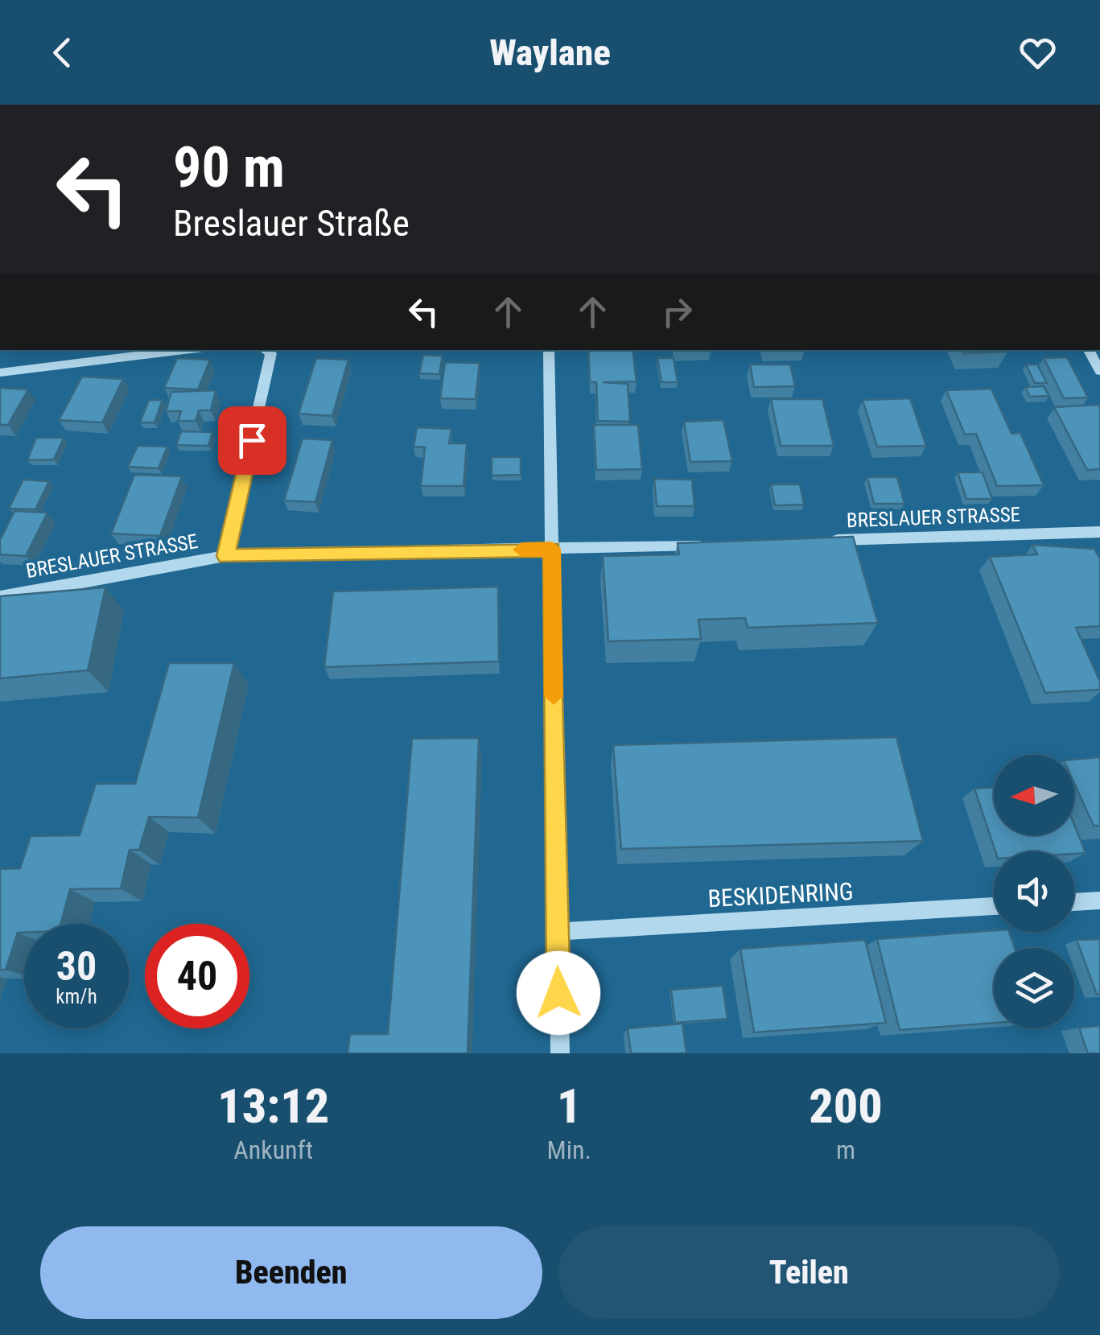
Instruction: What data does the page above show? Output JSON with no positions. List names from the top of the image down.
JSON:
{
  "streets": {
    "street": ["BRESLAUER STRASSE", "BESKIDENRING"]
  },
  "north": "left",
  "page": {
    "header": "Waylane",
    "turn": ["90 m", "Breslauer Straße"],
    "speed": "30 km/h",
    "limit": "40",
    "eta": [
      "13:12",
      "Ankunft",
      "1",
      "Min.",
      "200",
      "m"
    ],
    "buttons": ["Beenden", "Teilen"]
  }
}
